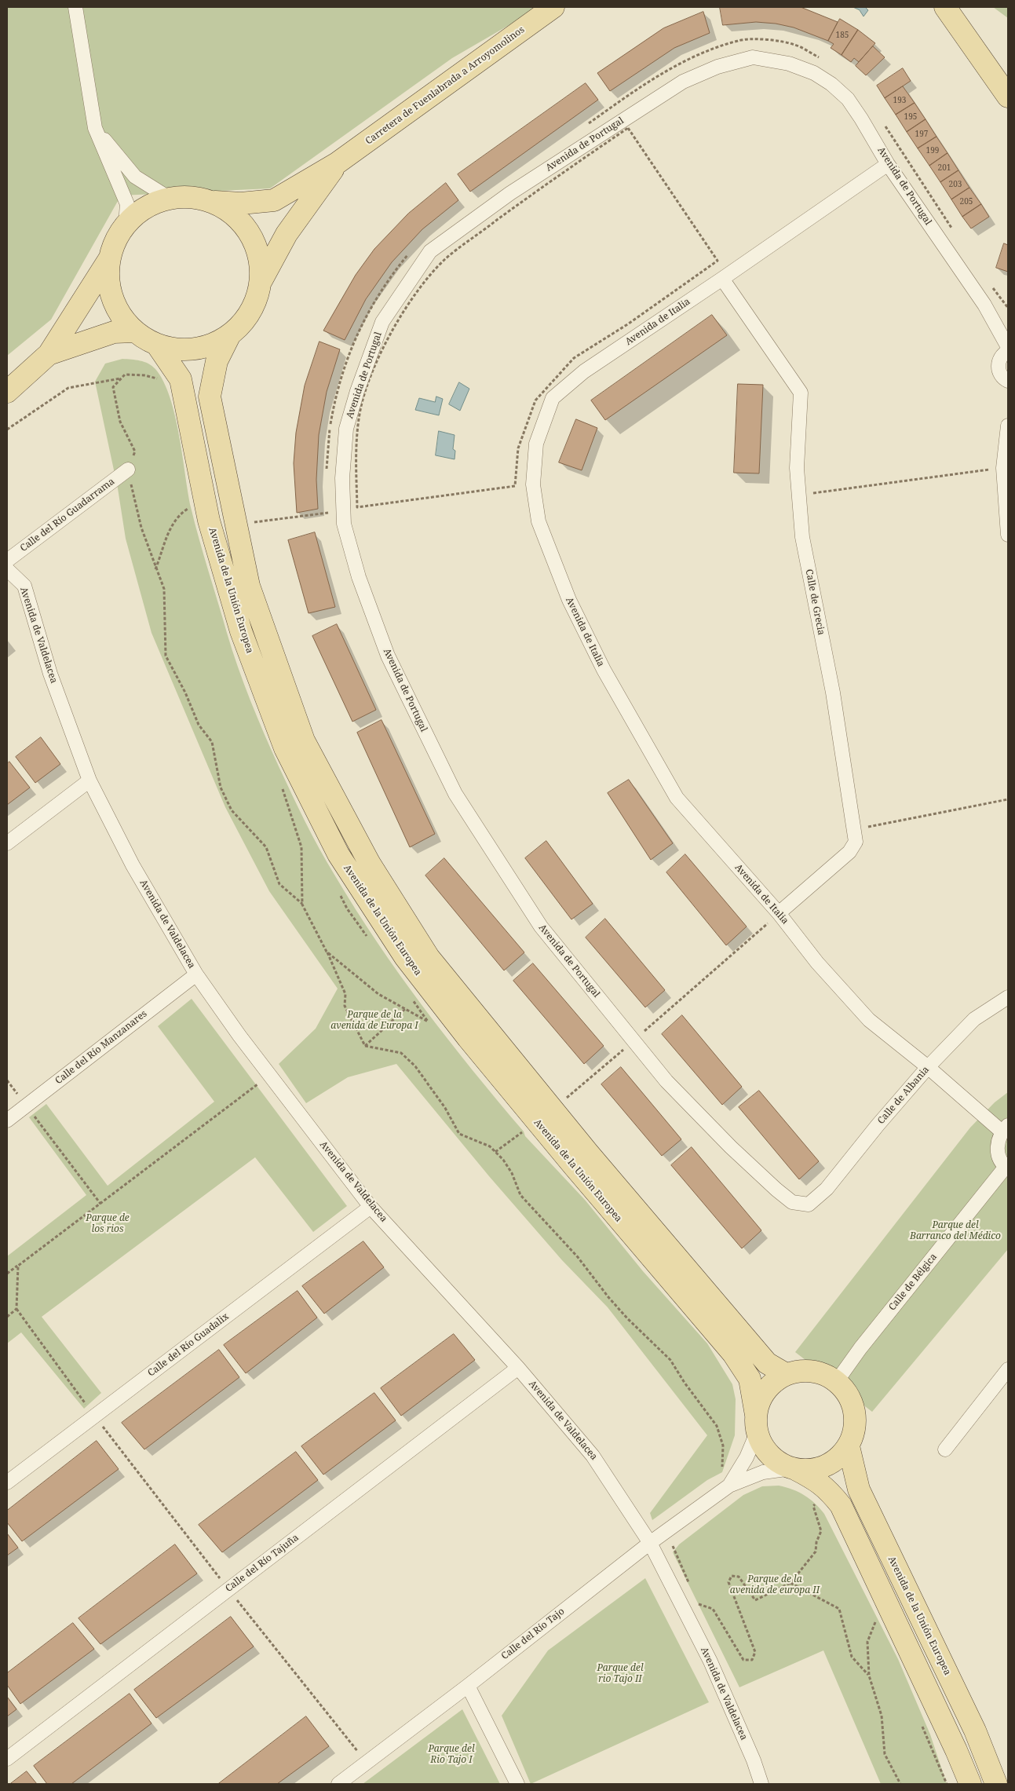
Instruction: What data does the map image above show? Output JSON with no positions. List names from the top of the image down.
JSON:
{
  "streets": {
    "main road": ["Carretera de Fuenlabrada a Arroyomolinos", "Avenida de la Unión Europea"],
    "street": [
      "Avenida de Portugal",
      "Avenida de Italia",
      "Calle del Río Guadarrama",
      "Calle de Grecia",
      "Avenida de Valdelacea",
      "Calle del Río Manzanares",
      "Calle de Albania",
      "Calle de Bélgica",
      "Calle del Río Guadalix",
      "Calle del Río Tajuña",
      "Calle del Río Tajo"
    ]
  },
  "crossings": [
    ["Avenida de Portugal", "Avenida de Italia"],
    ["Avenida de Portugal", "Calle de Albania"],
    ["Avenida de Italia", "Calle de Grecia"],
    ["Avenida de Italia", "Calle de Albania"],
    ["Avenida de la Unión Europea", "Calle de Bélgica"],
    ["Avenida de la Unión Europea", "Calle del Río Tajo"],
    ["Avenida de Valdelacea", "Calle del Río Manzanares"],
    ["Avenida de Valdelacea", "Calle del Río Guadalix"],
    ["Avenida de Valdelacea", "Calle del Río Tajuña"],
    ["Avenida de Valdelacea", "Calle del Río Tajo"],
    ["Calle de Bélgica", "Calle del Río Tajo"]
  ],
  "parks": [
    "Parque de la avenida de Europa I",
    "Parque de los rios",
    "Parque del Barranco del Médico",
    "Parque de la avenida de europa II",
    "Parque del rio Tajo II",
    "Parque del Rio Tajo I"
  ],
  "house_numbers": [
    "185",
    "193",
    "195",
    "197",
    "199",
    "201",
    "203",
    "205"
  ]
}
